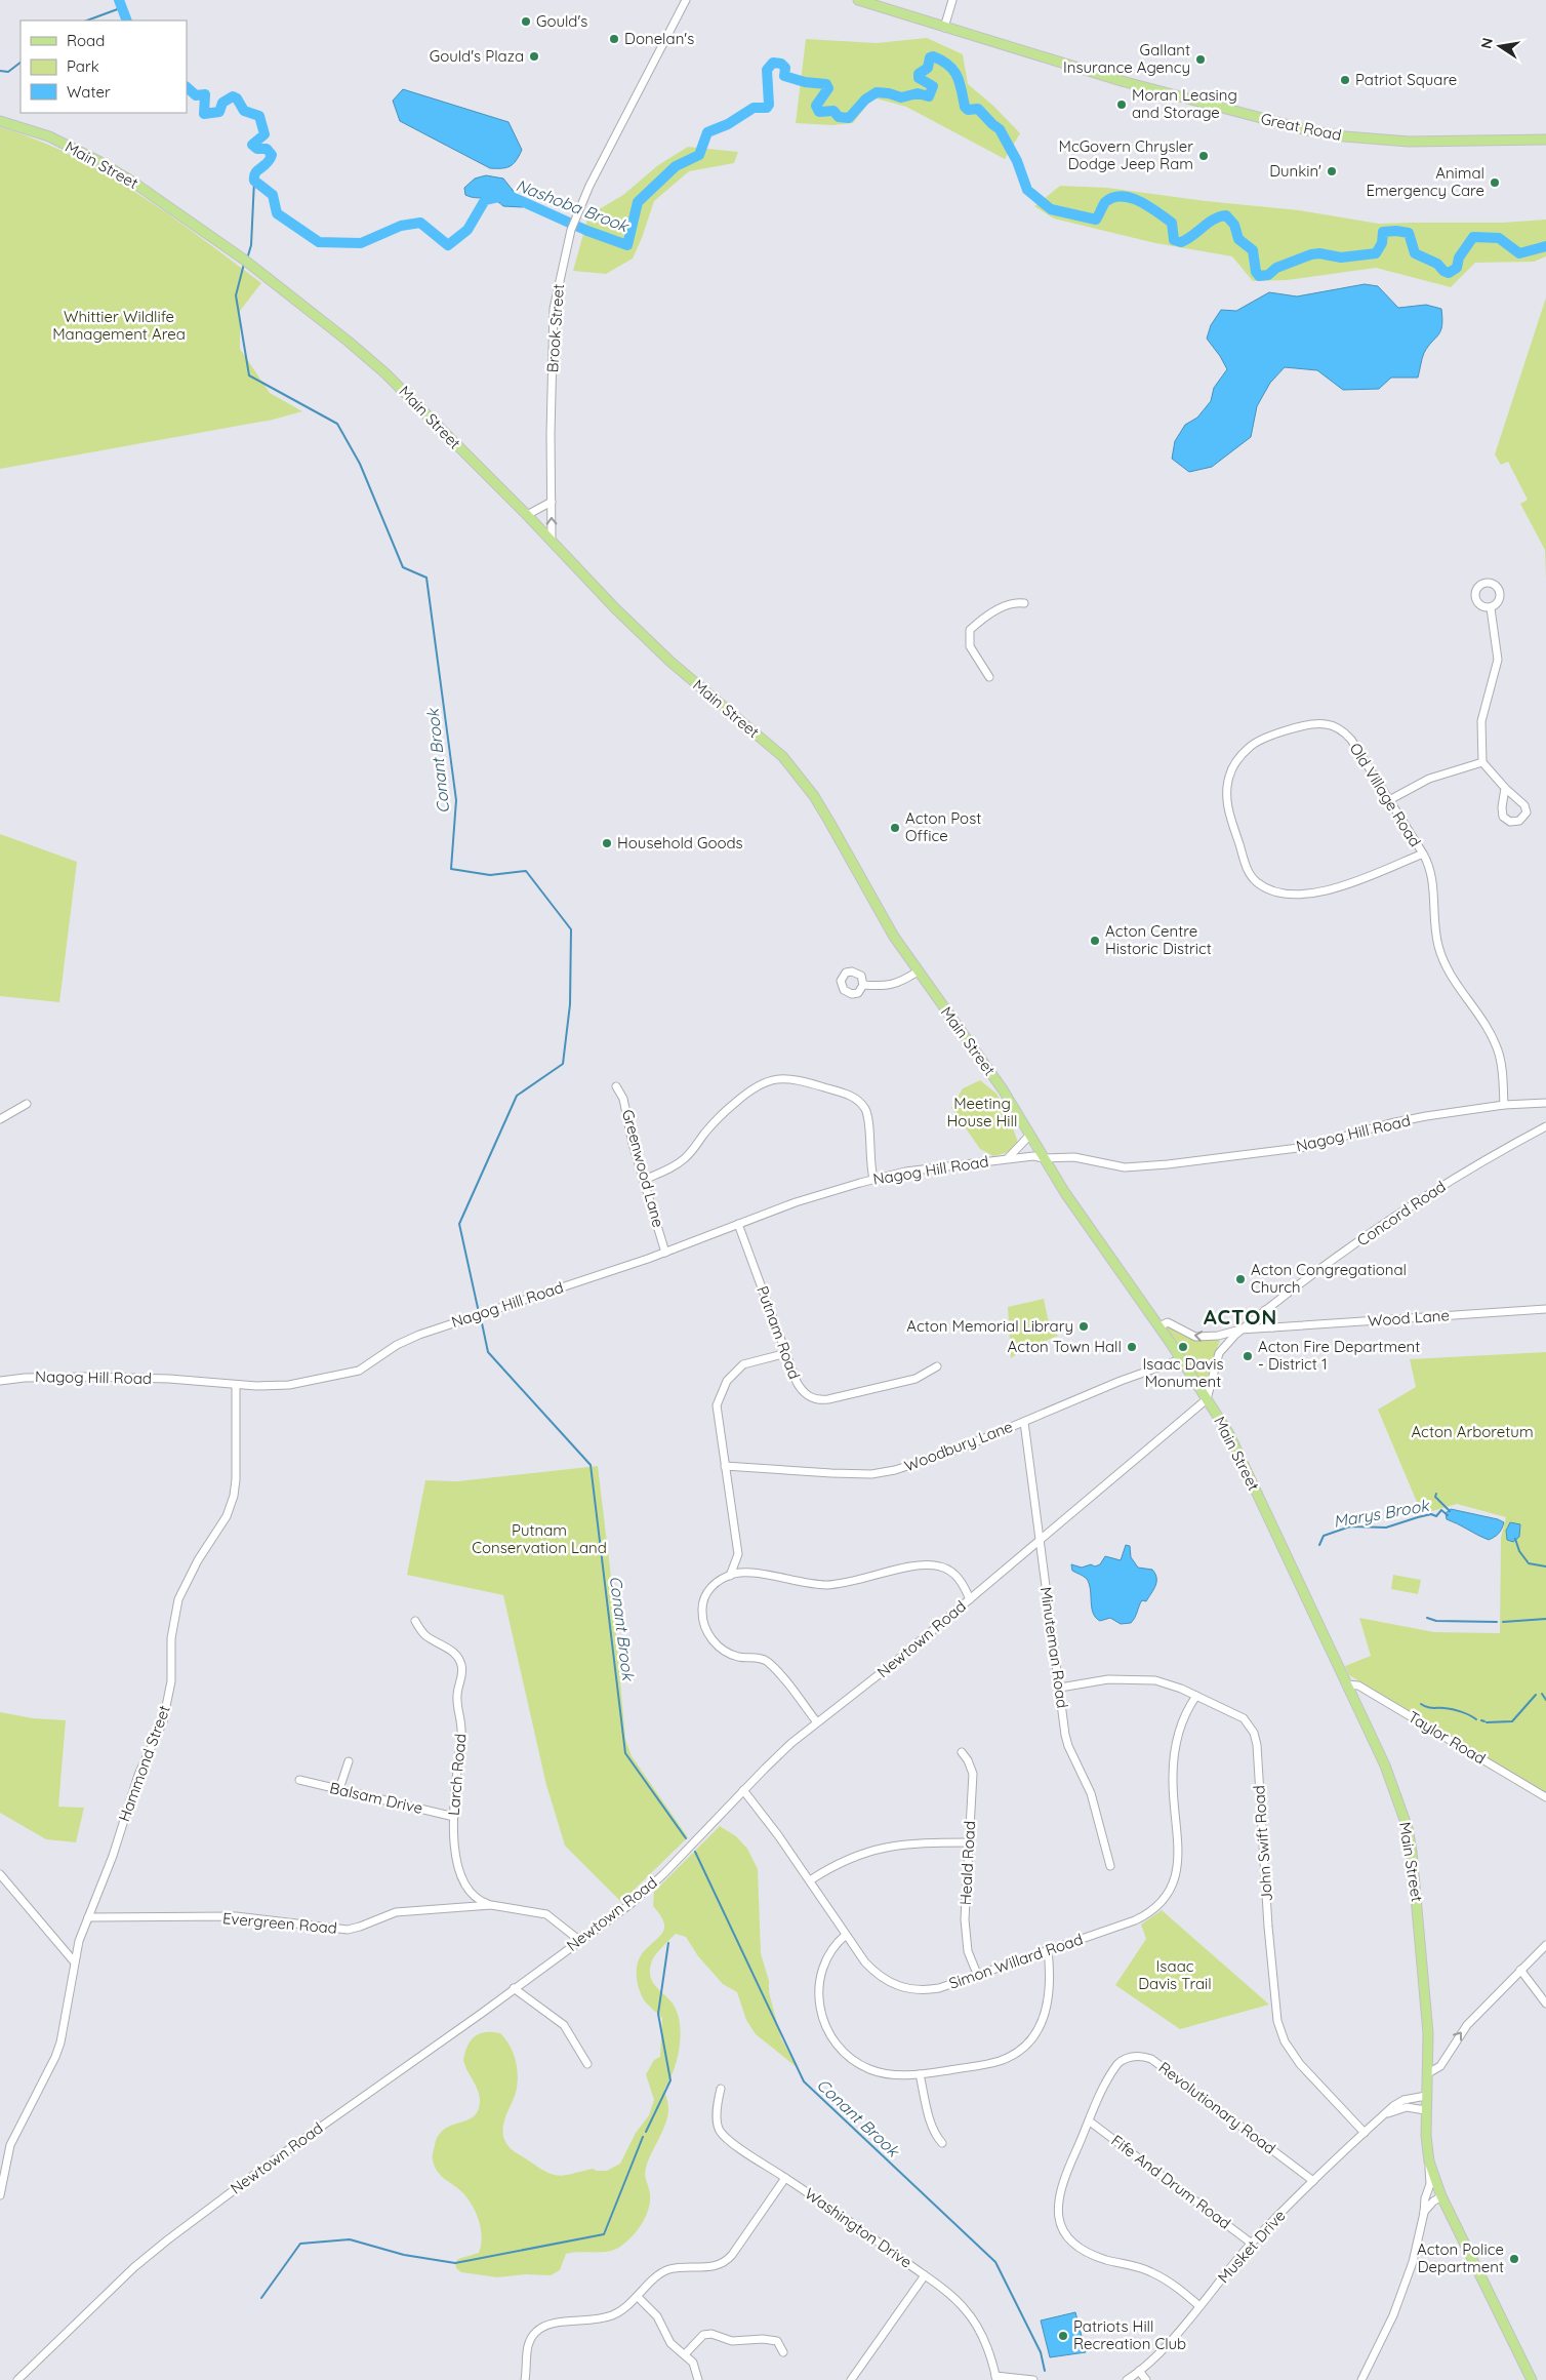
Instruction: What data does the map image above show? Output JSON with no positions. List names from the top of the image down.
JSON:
{
  "streets": {
    "main road": ["Great Road", "Main Street"],
    "street": [
      "Brook Street",
      "Old Village Road",
      "Nagog Hill Road",
      "Greenwood Lane",
      "Concord Road",
      "Wood Lane",
      "Putnam Road",
      "Woodbury Lane",
      "Newtown Road",
      "Minuteman Road",
      "Taylor Road",
      "Hammond Street",
      "Larch Road",
      "Balsam Drive",
      "John Swift Road",
      "Heald Road",
      "Evergreen Road",
      "Simon Willard Road",
      "Revolutionary Road",
      "Fife And Drum Road",
      "Washington Drive",
      "Musket Drive"
    ]
  },
  "crossings": [
    ["Main Street", "Brook Street"],
    ["Main Street", "Nagog Hill Road"],
    ["Main Street", "Concord Road"],
    ["Main Street", "Woodbury Lane"],
    ["Main Street", "Newtown Road"],
    ["Main Street", "Taylor Road"],
    ["Main Street", "Musket Drive"],
    ["Old Village Road", "Nagog Hill Road"],
    ["Nagog Hill Road", "Greenwood Lane"],
    ["Nagog Hill Road", "Putnam Road"],
    ["Nagog Hill Road", "Hammond Street"],
    ["Concord Road", "Wood Lane"],
    ["Concord Road", "Newtown Road"],
    ["Woodbury Lane", "Minuteman Road"],
    ["Newtown Road", "Minuteman Road"],
    ["Newtown Road", "Evergreen Road"],
    ["Newtown Road", "Simon Willard Road"],
    ["Minuteman Road", "John Swift Road"],
    ["Hammond Street", "Evergreen Road"],
    ["Larch Road", "Balsam Drive"],
    ["Larch Road", "Evergreen Road"],
    ["John Swift Road", "Simon Willard Road"],
    ["John Swift Road", "Musket Drive"],
    ["Heald Road", "Simon Willard Road"],
    ["Revolutionary Road", "Fife And Drum Road"],
    ["Revolutionary Road", "Musket Drive"],
    ["Fife And Drum Road", "Musket Drive"]
  ],
  "districts": ["ACTON"],
  "water": ["Nashoba Brook", "Conant Brook", "Marys Brook"],
  "parks": [
    "Whittier Wildlife Management Area",
    "Meeting House Hill",
    "Acton Arboretum",
    "Putnam Conservation Land",
    "Isaac Davis Trail"
  ],
  "places": [
    "Gould's",
    "Donelan's",
    "Gould's Plaza",
    "Gallant Insurance Agency",
    "Patriot Square",
    "Moran Leasing and Storage",
    "McGovern Chrysler Dodge Jeep Ram",
    "Dunkin'",
    "Animal Emergency Care",
    "Acton Post Office",
    "Household Goods",
    "Acton Centre Historic District",
    "Acton Congregational Church",
    "Acton Memorial Library",
    "Acton Town Hall",
    "Isaac Davis Monument",
    "Acton Fire Department - District 1",
    "Acton Police Department",
    "Patriots Hill Recreation Club"
  ],
  "legend": ["Road", "Park", "Water"],
  "north": "left"
}
